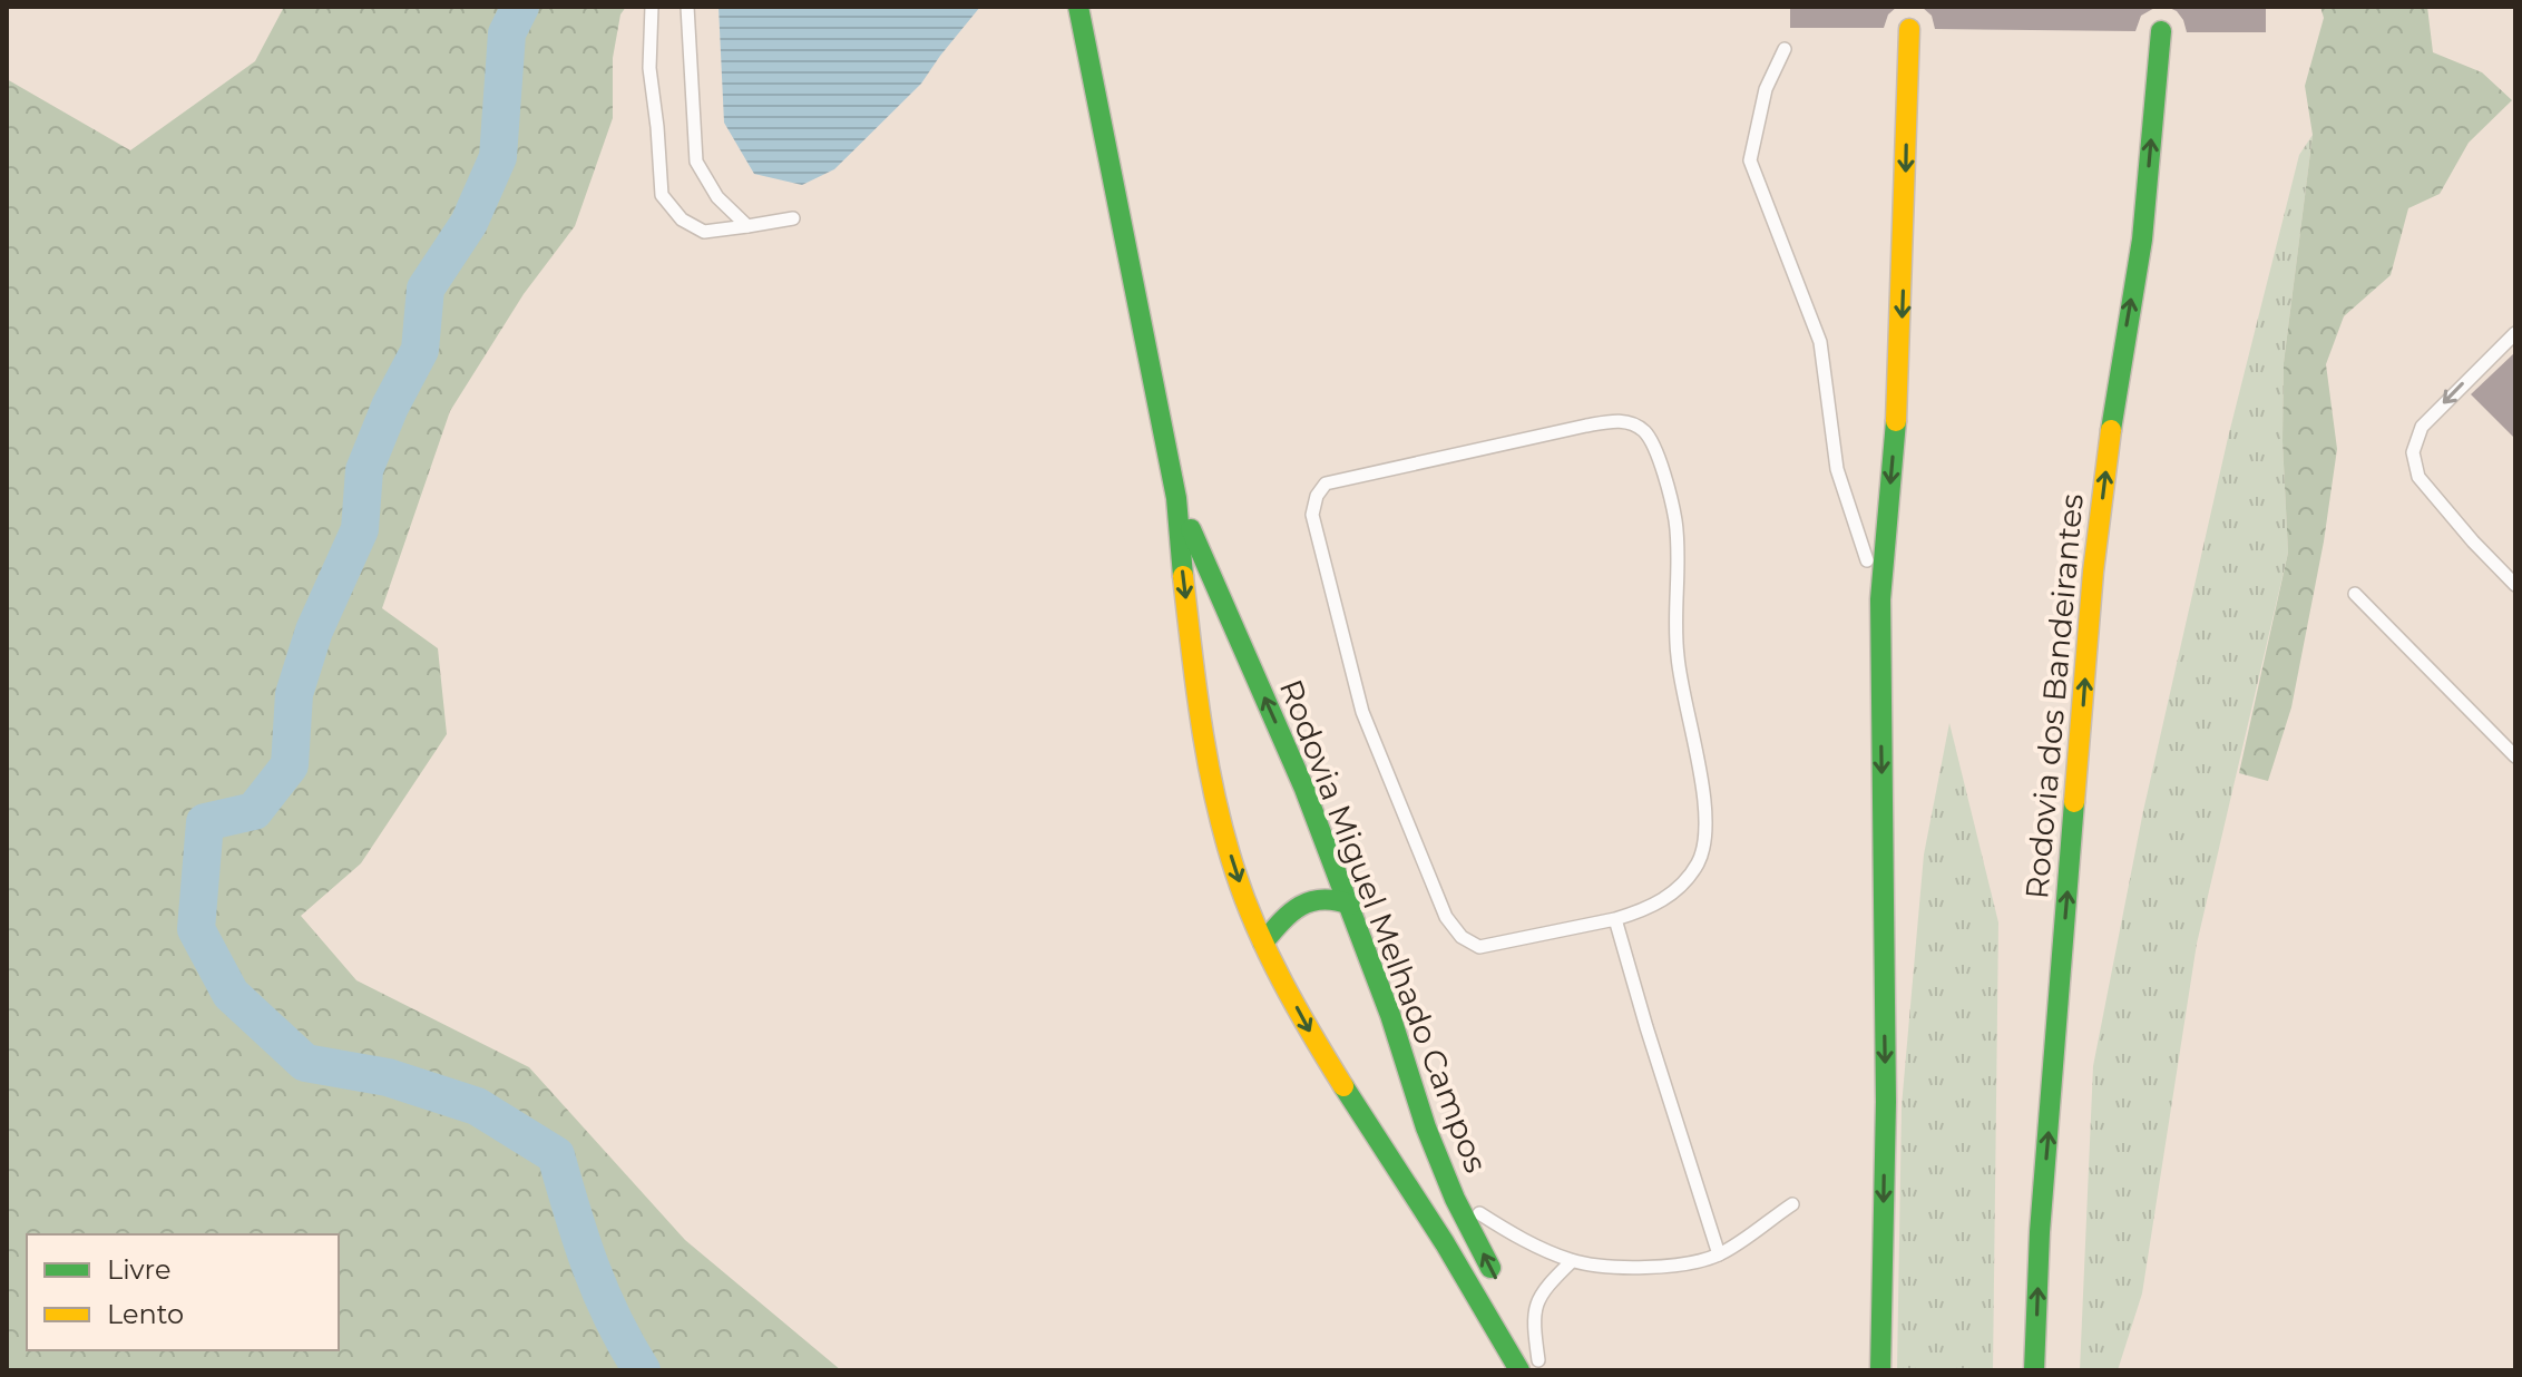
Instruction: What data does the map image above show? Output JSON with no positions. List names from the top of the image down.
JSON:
{
  "streets": {
    "highway": ["Rodovia dos Bandeirantes", "Rodovia Miguel Melhado Campos"]
  },
  "legend": ["Livre", "Lento"]
}
